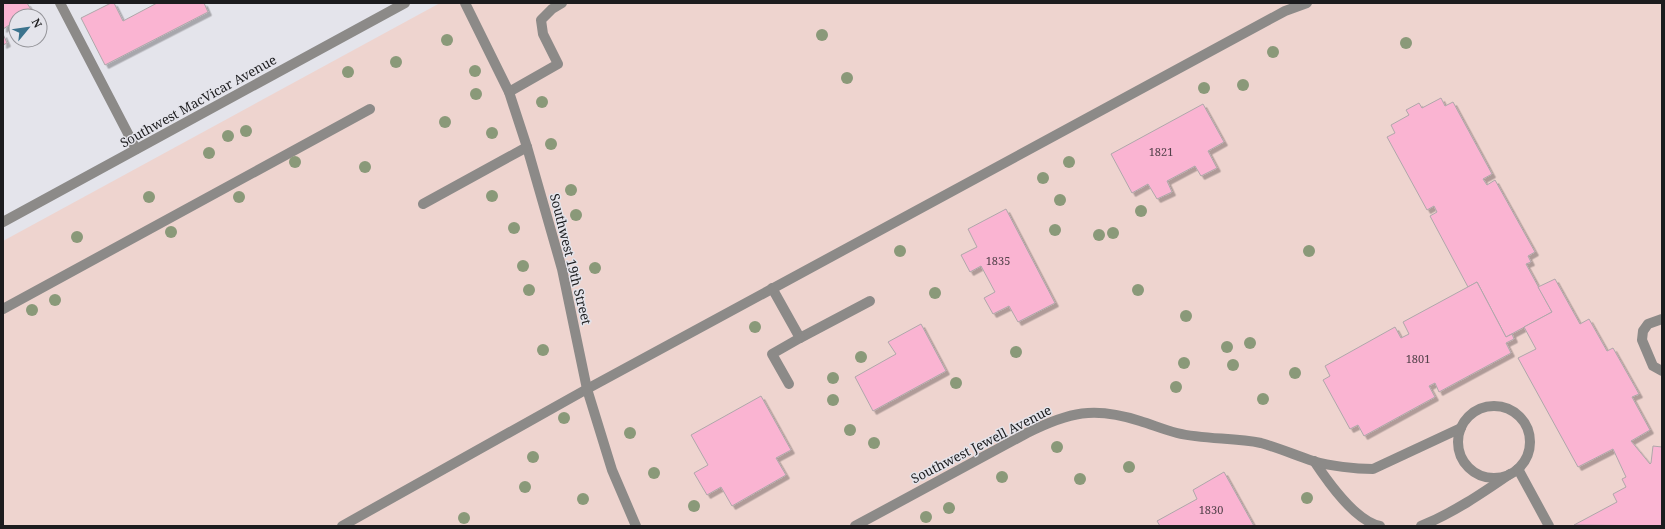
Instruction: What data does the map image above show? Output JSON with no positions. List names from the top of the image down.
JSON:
{
  "streets": {
    "street": ["Southwest MacVicar Avenue", "Southwest 19th Street", "Southwest Jewell Avenue"]
  },
  "house_numbers": [
    "1821",
    "1835",
    "1801",
    "1830"
  ],
  "north": "top right"
}
